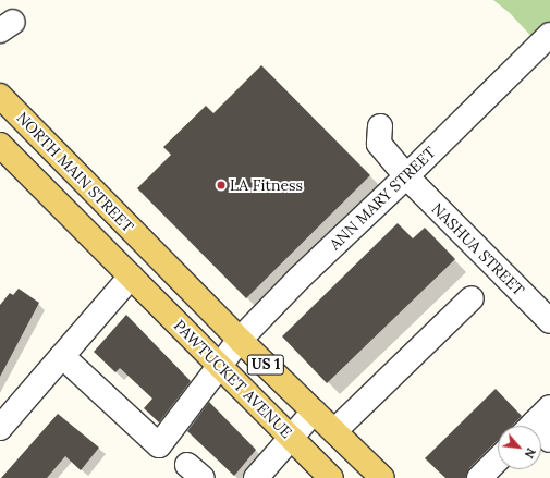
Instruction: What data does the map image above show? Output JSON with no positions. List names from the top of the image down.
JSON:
{
  "streets": {
    "main road": ["NORTH MAIN STREET", "US 1", "PAWTUCKET AVENUE"],
    "street": ["ANN MARY STREET", "NASHUA STREET"]
  },
  "crossings": [
    ["NORTH MAIN STREET", "US 1"],
    ["ANN MARY STREET", "NASHUA STREET"],
    ["ANN MARY STREET", "US 1"],
    ["ANN MARY STREET", "PAWTUCKET AVENUE"],
    ["US 1", "PAWTUCKET AVENUE"]
  ],
  "places": ["LA Fitness"],
  "north": "bottom right"
}
